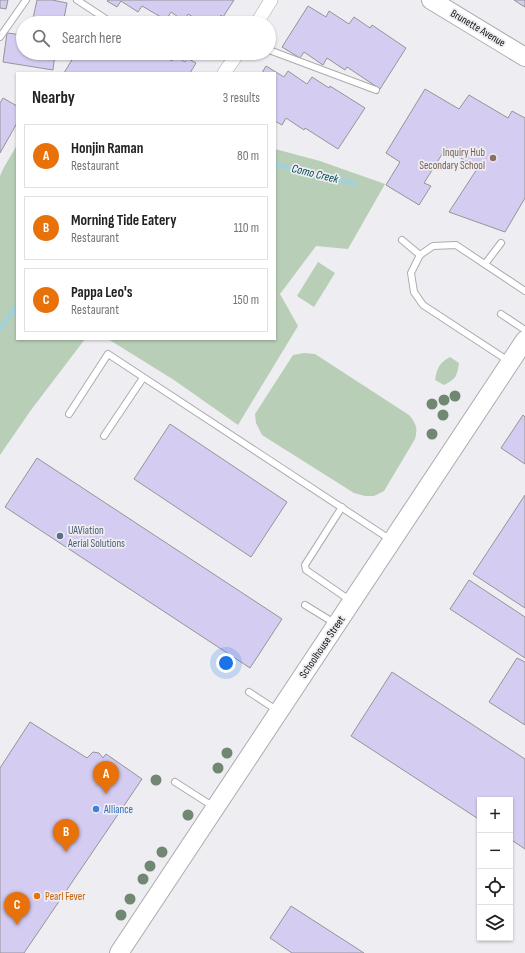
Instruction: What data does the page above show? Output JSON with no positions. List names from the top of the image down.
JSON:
{
  "streets": {
    "main road": ["Brunette Avenue", "Schoolhouse Street"]
  },
  "water": ["Como Creek"],
  "places": [
    "Inquiry Hub Secondary School",
    "UAViation Aerial Solutions",
    "Alliance",
    "Pearl Fever"
  ],
  "page": {
    "search": "Search here",
    "heading": ["Nearby", "3 results"],
    "list": [
      {
        "mark": "A",
        "name": "Honjin Raman",
        "note": "Restaurant",
        "value": "80 m"
      },
      {
        "mark": "B",
        "name": "Morning Tide Eatery",
        "note": "Restaurant",
        "value": "110 m"
      },
      {
        "mark": "C",
        "name": "Pappa Leo's",
        "note": "Restaurant",
        "value": "150 m"
      }
    ],
    "pins": ["A", "B", "C"],
    "map_buttons": ["+", "−"]
  }
}
